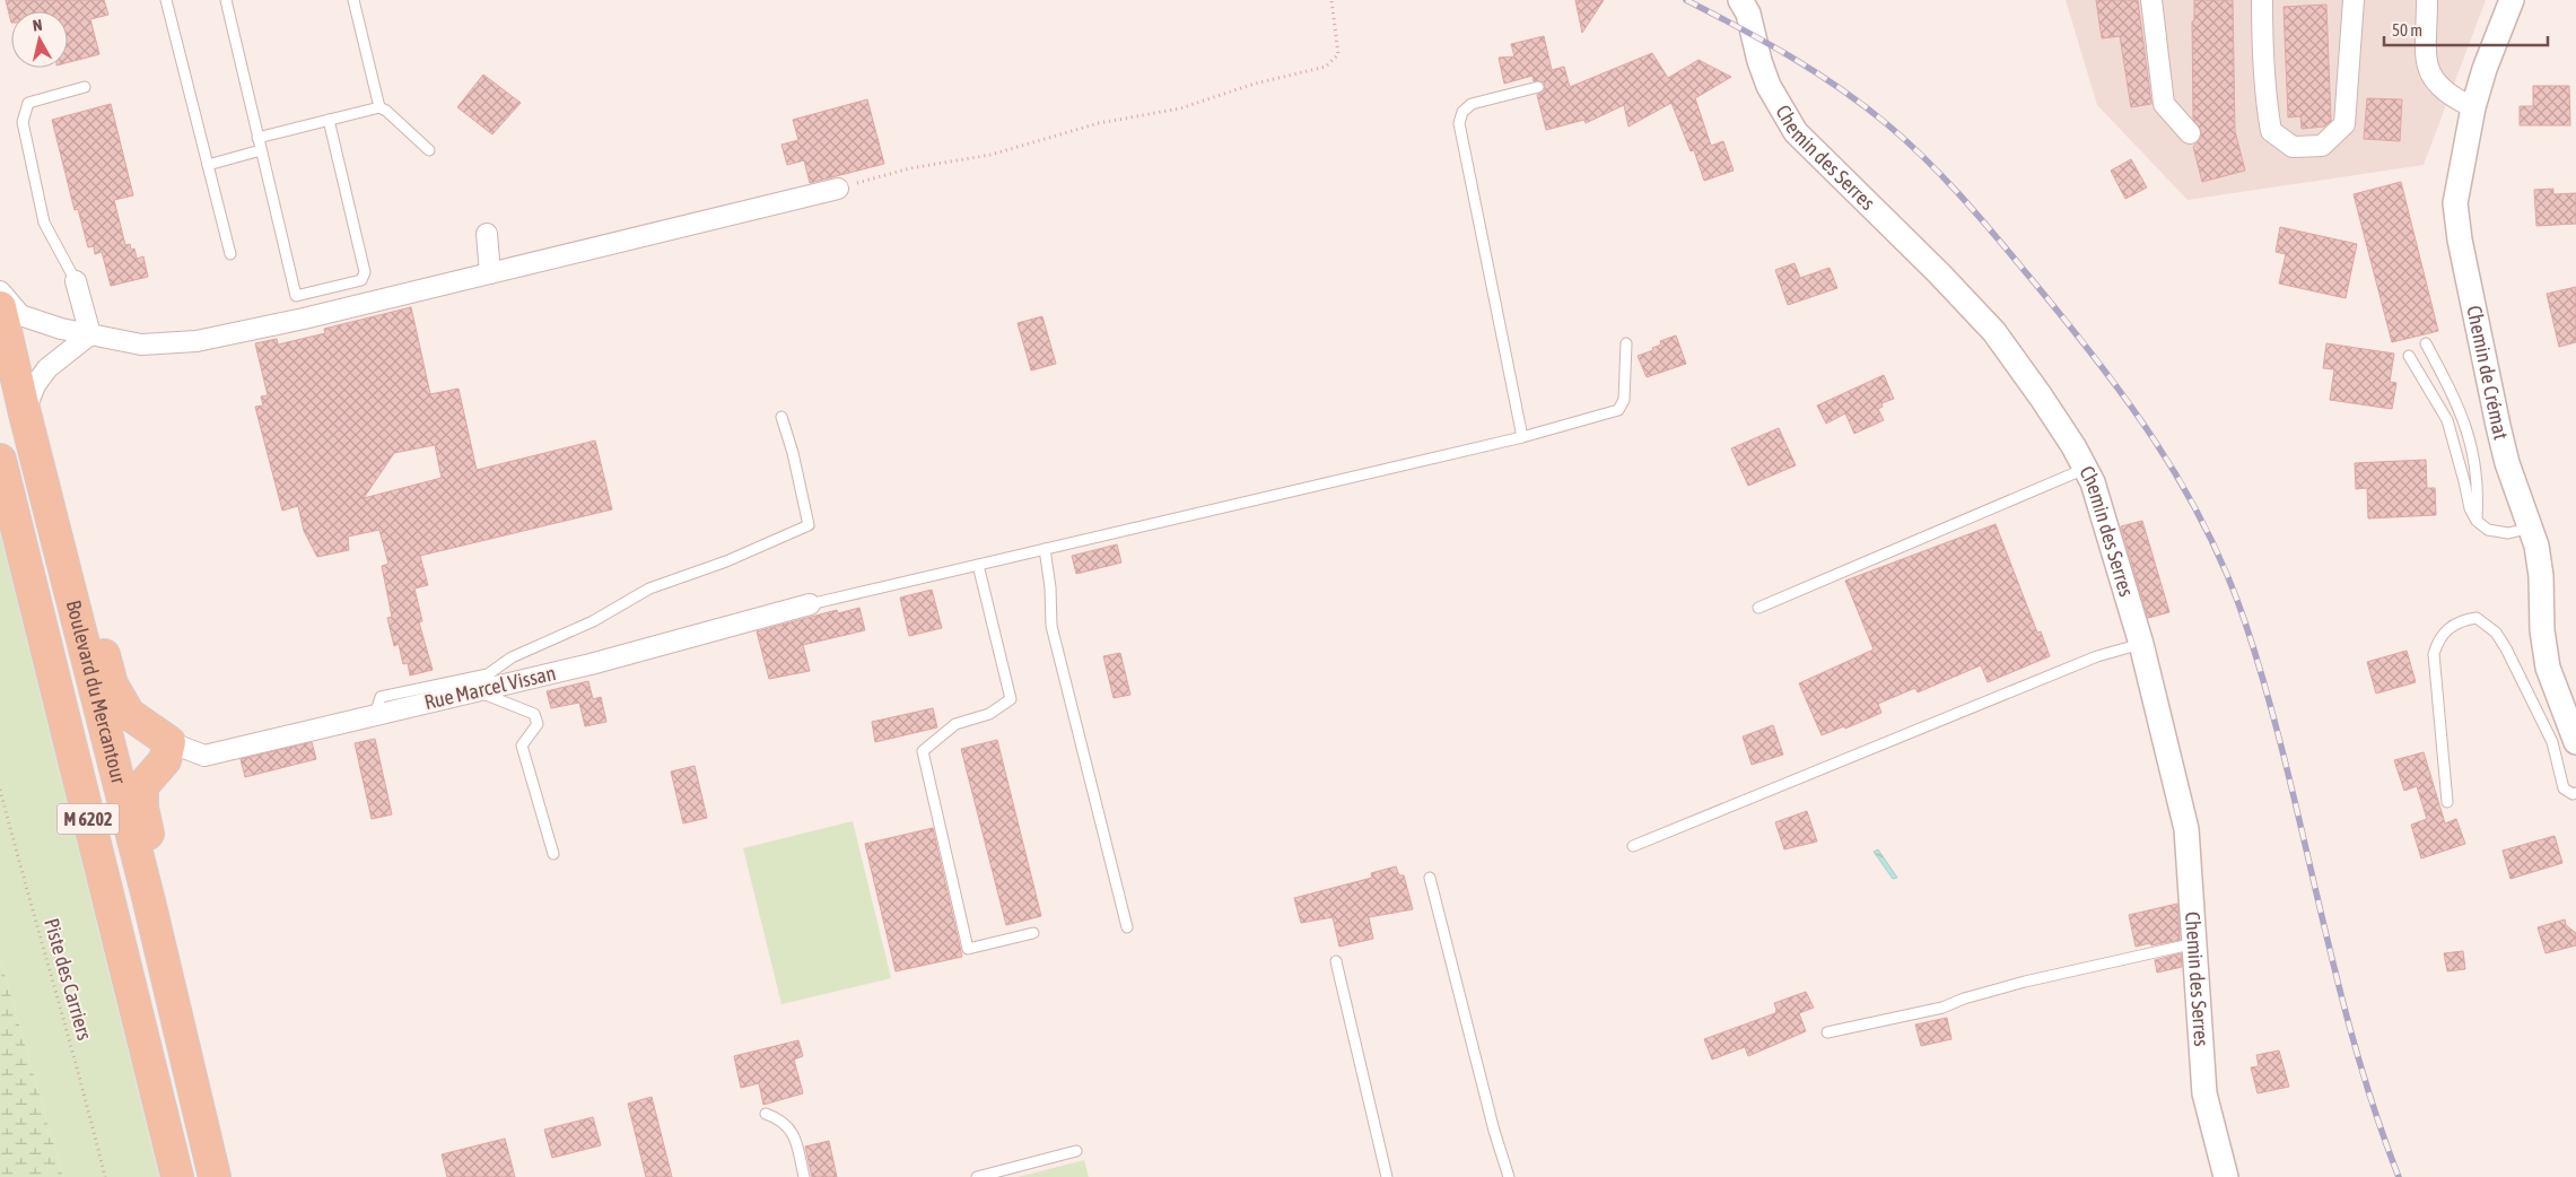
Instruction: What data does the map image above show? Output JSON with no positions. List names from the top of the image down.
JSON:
{
  "streets": {
    "main road": ["Boulevard du Mercantour", "M 6202"],
    "street": ["Chemin des Serres", "Chemin de Crémat", "Rue Marcel Vissan"],
    "path": ["Piste des Carriers"]
  },
  "scale_bar": "50 m",
  "north": "top"
}
